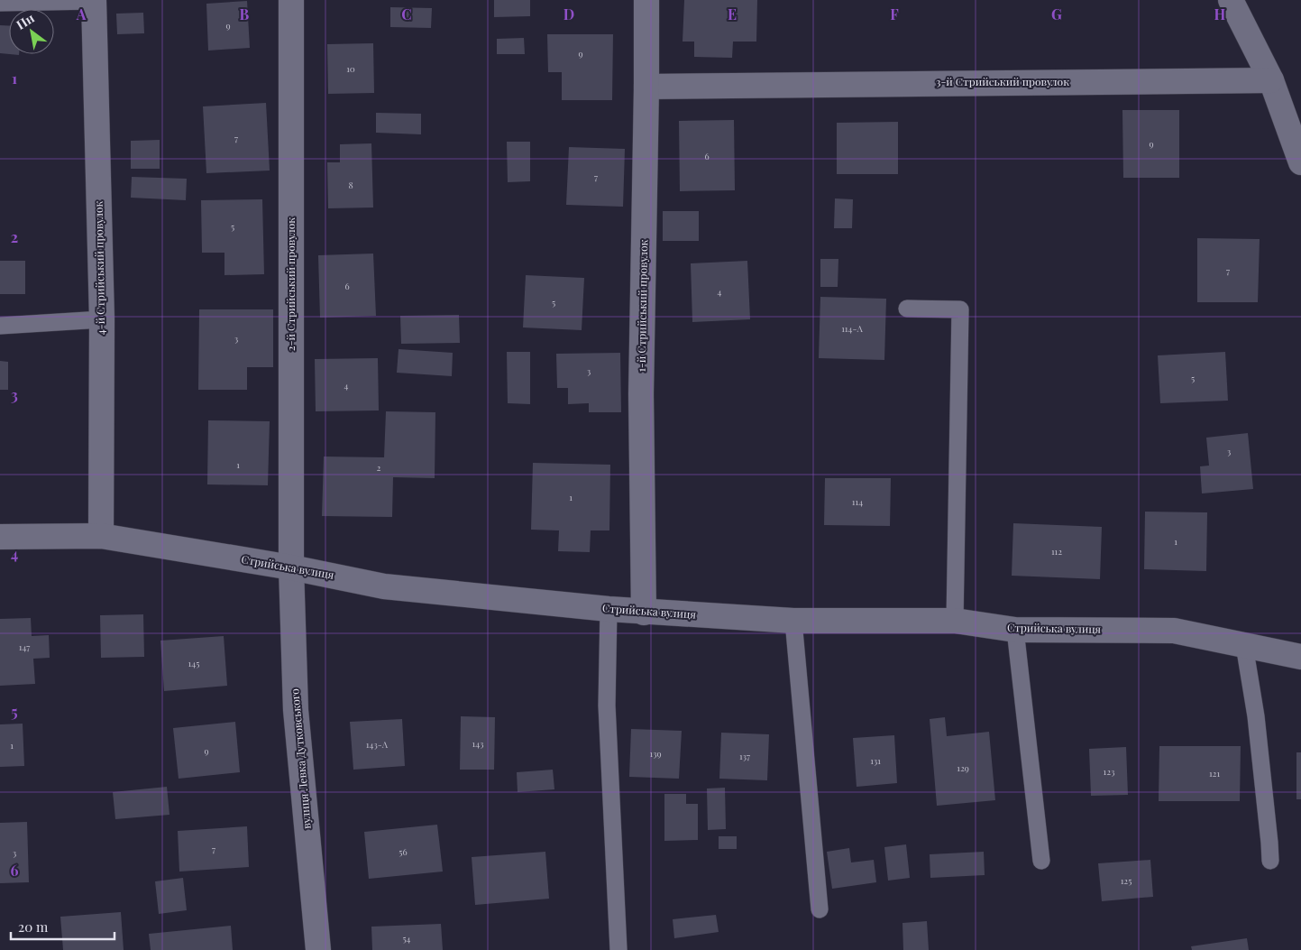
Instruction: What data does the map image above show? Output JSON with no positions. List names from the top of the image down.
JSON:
{
  "streets": {
    "street": [
      "3-й Стрийський провулок",
      "4-й Стрийський провулок",
      "2-й Стрийський провулок",
      "1-й Стрийський провулок",
      "Стрийська вулиця",
      "вулиця Левка Дутковського"
    ]
  },
  "crossings": [
    ["3-й Стрийський провулок", "1-й Стрийський провулок"],
    ["4-й Стрийський провулок", "Стрийська вулиця"],
    ["2-й Стрийський провулок", "Стрийська вулиця"],
    ["2-й Стрийський провулок", "вулиця Левка Дутковського"],
    ["1-й Стрийський провулок", "Стрийська вулиця"],
    ["Стрийська вулиця", "вулиця Левка Дутковського"]
  ],
  "house_numbers": [
    "9",
    "9",
    "10",
    "7",
    "9",
    "6",
    "7",
    "8",
    "5",
    "7",
    "6",
    "4",
    "5",
    "114-А",
    "3",
    "3",
    "5",
    "4",
    "3",
    "1",
    "2",
    "1",
    "114",
    "1",
    "112",
    "147",
    "145",
    "143",
    "143-А",
    "1",
    "9",
    "139",
    "137",
    "131",
    "129",
    "123",
    "121",
    "7",
    "56",
    "3",
    "125",
    "54"
  ],
  "scale_bar": "20 m",
  "north": "top left",
  "grid": {
    "columns": [
      "A",
      "B",
      "C",
      "D",
      "E",
      "F",
      "G",
      "H"
    ],
    "rows": [
      "1",
      "2",
      "3",
      "4",
      "5",
      "6"
    ]
  }
}
